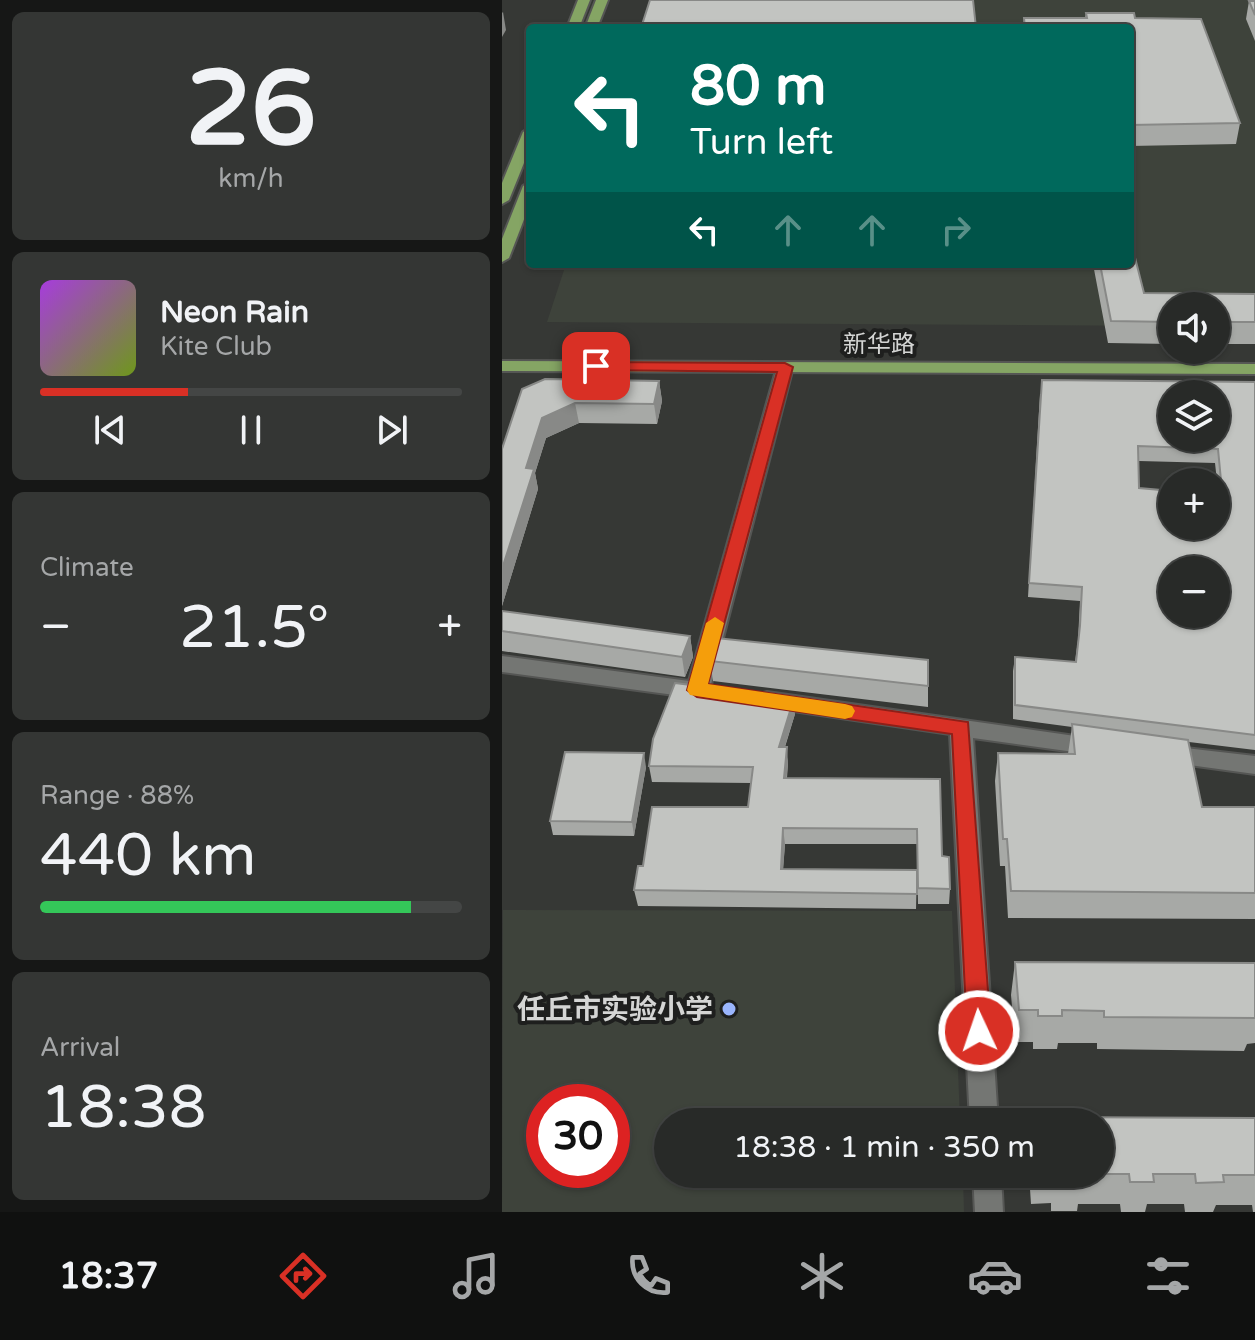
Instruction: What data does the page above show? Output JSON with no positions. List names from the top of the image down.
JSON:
{
  "streets": {
    "main road": ["新华路"]
  },
  "places": ["任丘市实验小学"],
  "page": {
    "tile": [
      ["26", "km/h"],
      "Climate",
      ["Range · 88%", "440 km"],
      ["Arrival", "18:38"]
    ],
    "turn": ["80 m", "Turn left"],
    "song": ["Neon Rain", "Kite Club"],
    "map_buttons": ["+", "−"],
    "heat": ["−", "21.5°", "+"],
    "limit": "30",
    "trip": "18:38 · 1 min · 350 m",
    "tabs": "18:37"
  }
}
